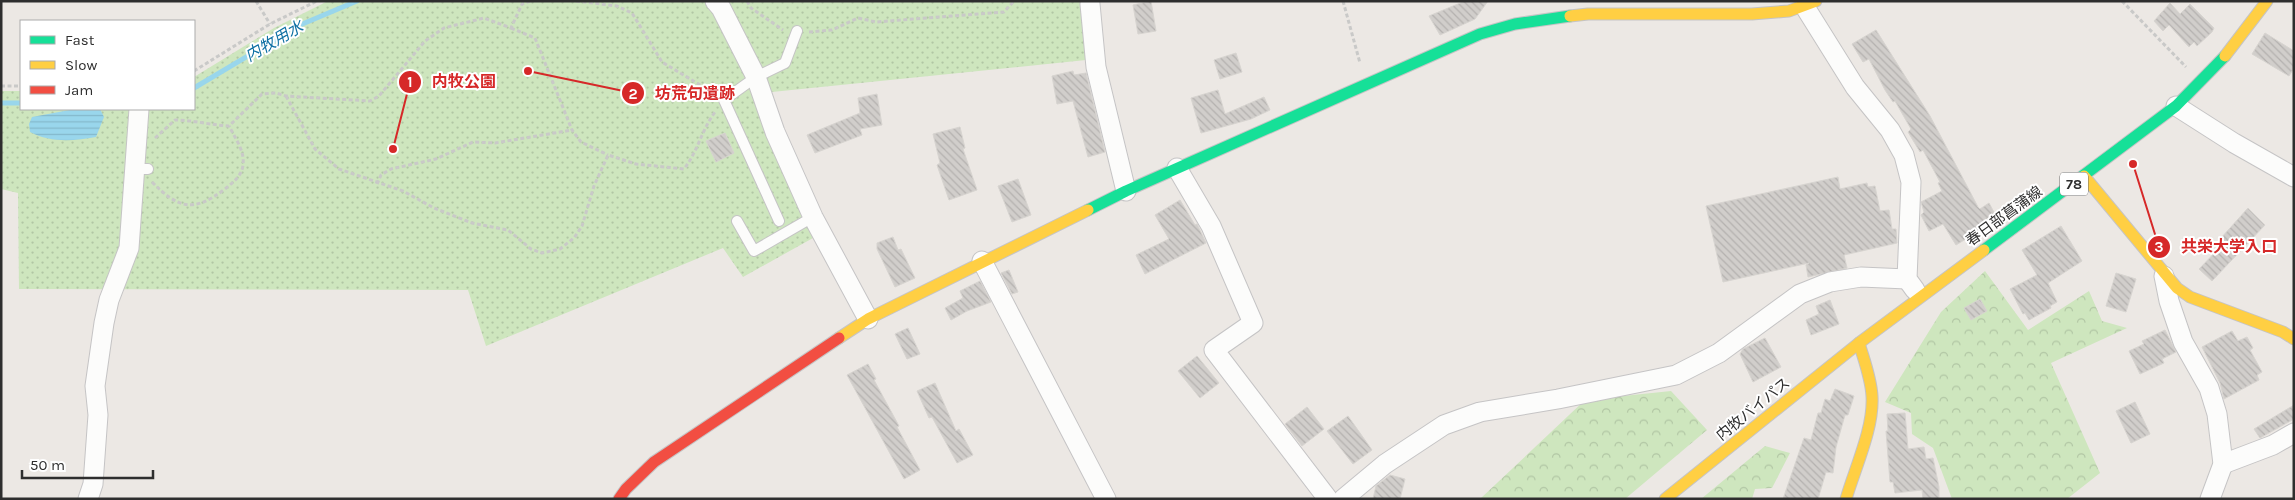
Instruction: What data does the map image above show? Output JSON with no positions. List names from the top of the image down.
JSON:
{
  "streets": {
    "street": ["78", "春日部菖蒲線", "内牧バイパス"]
  },
  "crossings": [
    ["春日部菖蒲線", "内牧バイパス"]
  ],
  "water": ["内牧用水"],
  "places": ["坊荒句遺跡", "内牧公園", "共栄大学入口"],
  "legend": ["Fast", "Slow", "Jam"],
  "scale_bar": "50 m"
}
